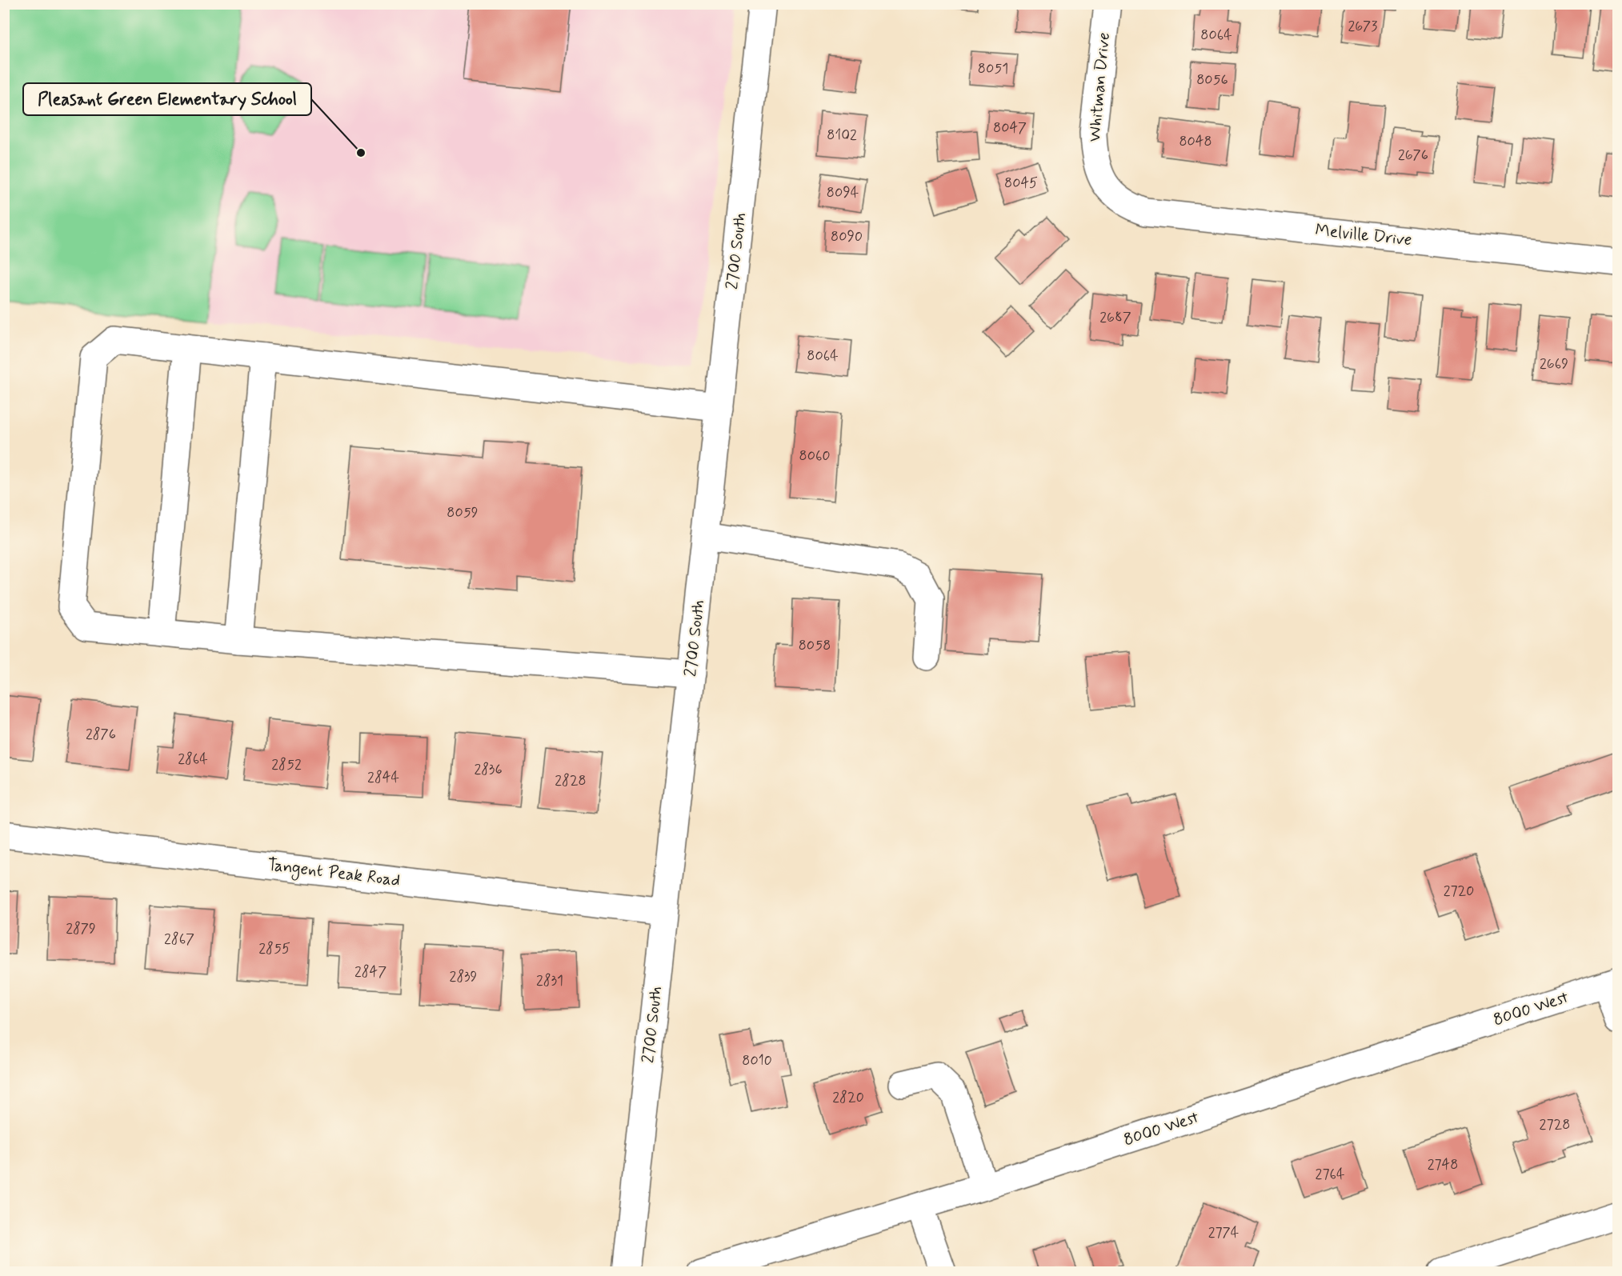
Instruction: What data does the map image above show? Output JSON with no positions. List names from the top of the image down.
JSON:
{
  "streets": {
    "street": [
      "Whitman Drive",
      "Melville Drive",
      "2700 South",
      "Tangent Peak Road",
      "8000 West"
    ]
  },
  "crossings": [
    ["Whitman Drive", "Melville Drive"],
    ["2700 South", "Tangent Peak Road"]
  ],
  "places": ["Pleasant Green Elementary School"],
  "house_numbers": [
    "2673",
    "8064",
    "8051",
    "8056",
    "8047",
    "8102",
    "8048",
    "2676",
    "8045",
    "8094",
    "8090",
    "2687",
    "8064",
    "2669",
    "8060",
    "8059",
    "8058",
    "2876",
    "2864",
    "2852",
    "2836",
    "2844",
    "2828",
    "2720",
    "2879",
    "2867",
    "2855",
    "2847",
    "2839",
    "2831",
    "8010",
    "2820",
    "2728",
    "2748",
    "2764",
    "2774"
  ]
}
